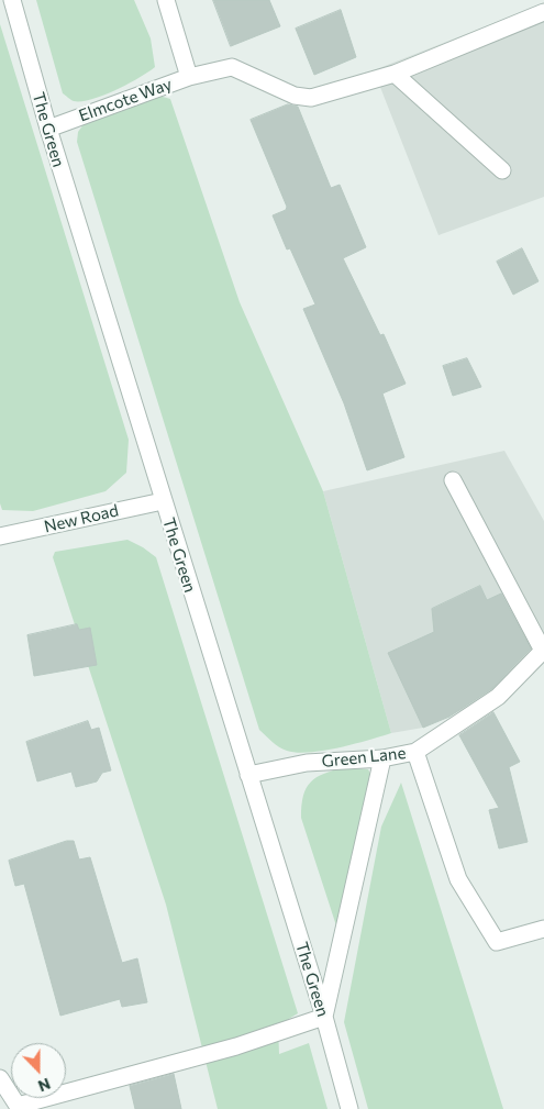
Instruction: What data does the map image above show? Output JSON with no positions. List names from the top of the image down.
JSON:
{
  "streets": {
    "street": [
      "Elmcote Way",
      "The Green",
      "New Road",
      "Green Lane"
    ]
  },
  "crossings": [
    ["Elmcote Way", "The Green"],
    ["The Green", "New Road"],
    ["The Green", "Green Lane"]
  ],
  "north": "bottom"
}
